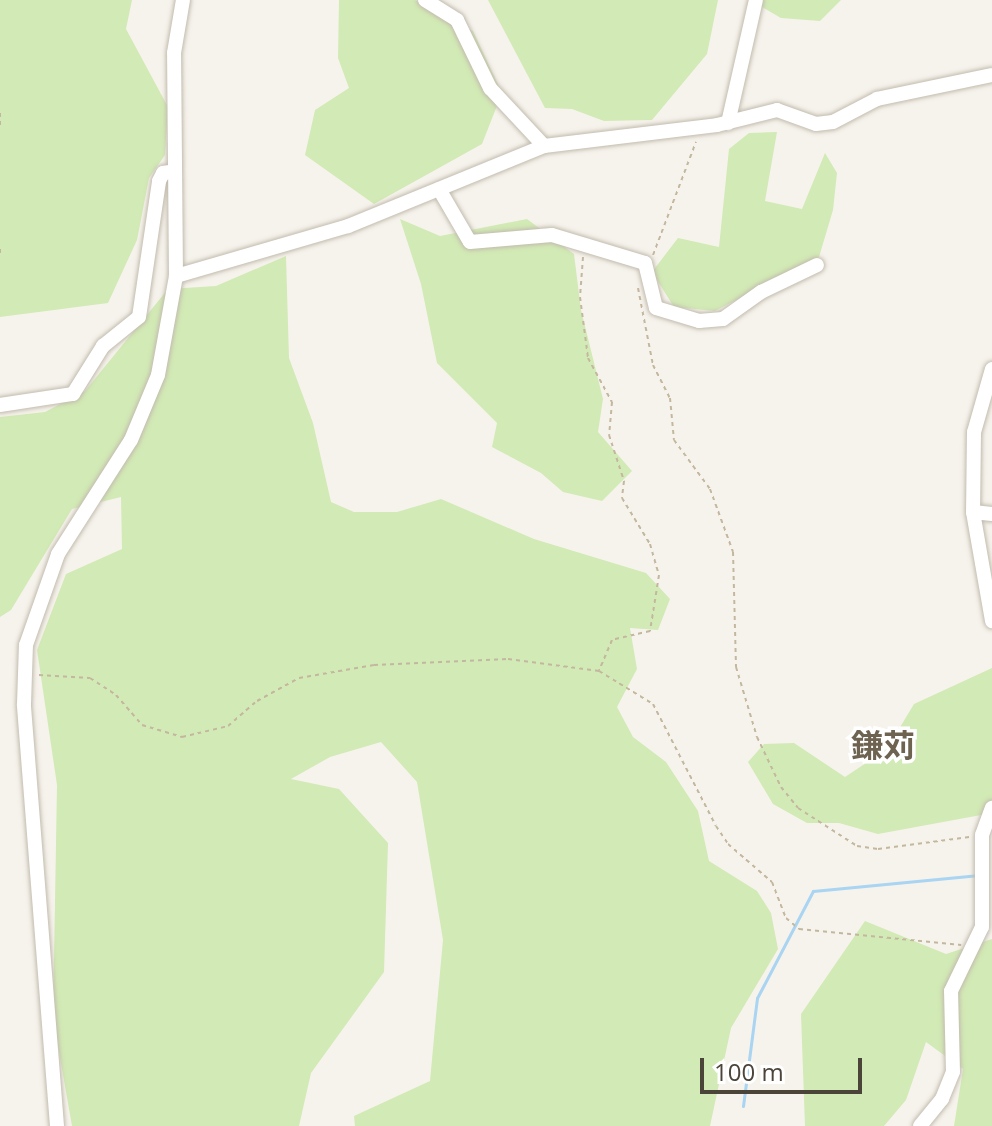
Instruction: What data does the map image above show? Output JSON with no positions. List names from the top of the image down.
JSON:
{
  "districts": ["鎌苅"],
  "scale_bar": "100 m"
}
